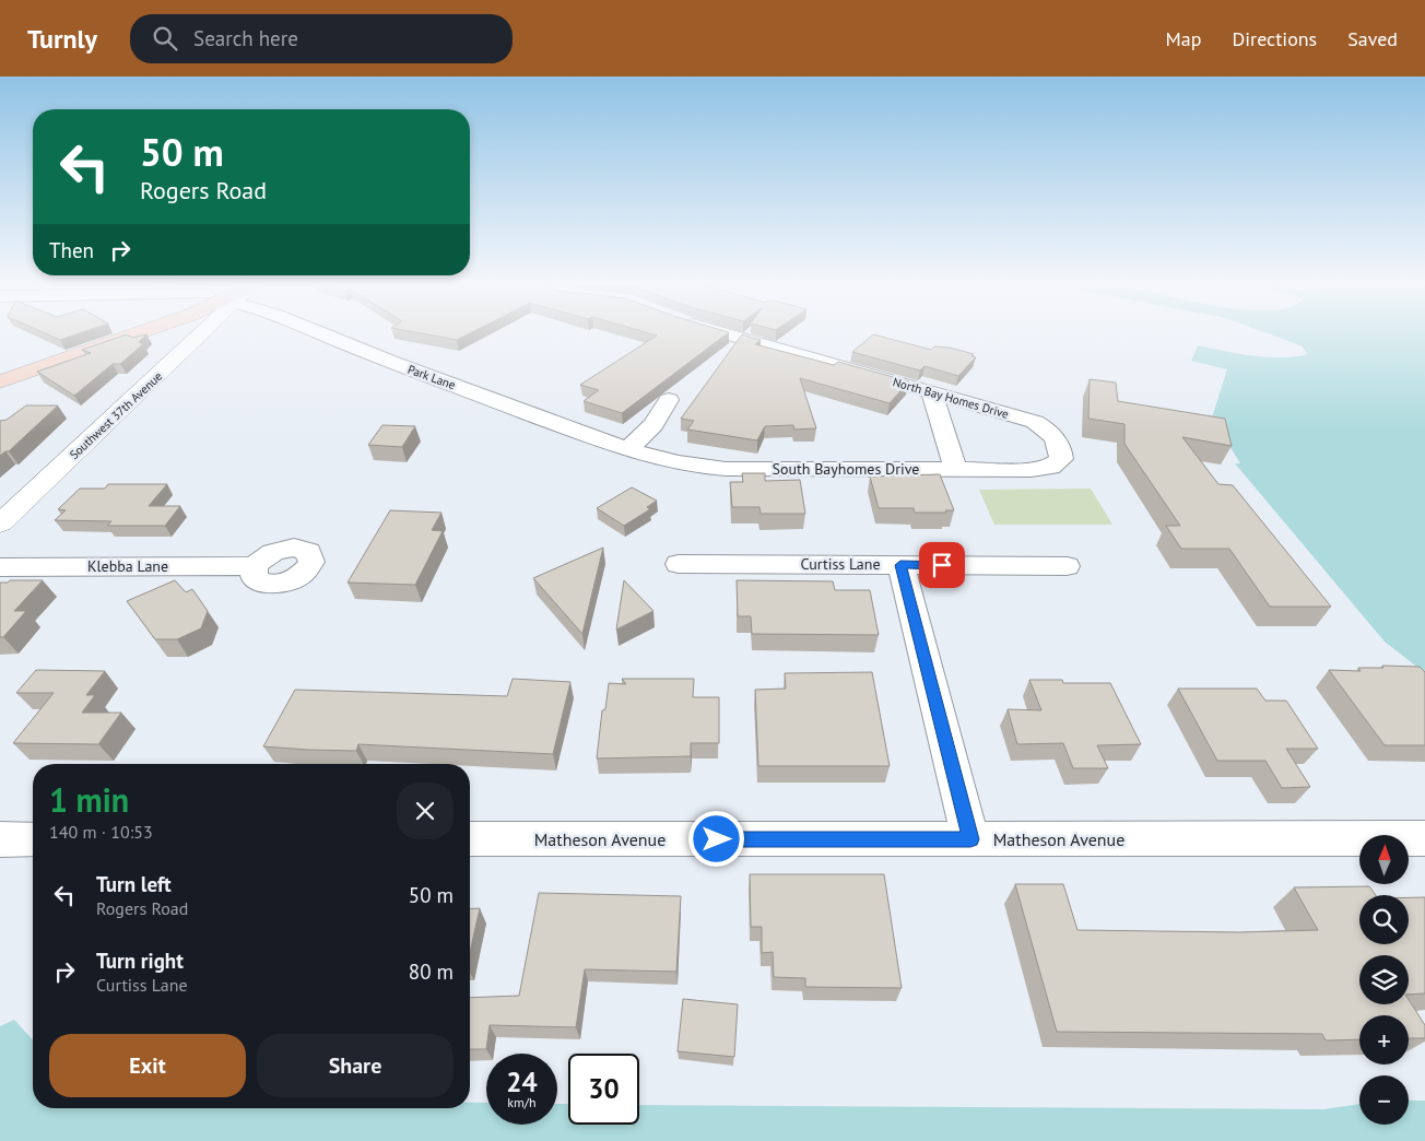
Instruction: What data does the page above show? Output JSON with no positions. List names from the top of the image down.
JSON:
{
  "streets": {
    "street": [
      "Park Lane",
      "North Bay Homes Drive",
      "Southwest 37th Avenue",
      "South Bayhomes Drive",
      "Curtiss Lane",
      "Klebba Lane",
      "Matheson Avenue"
    ]
  },
  "crossings": [
    ["Park Lane", "South Bayhomes Drive"],
    ["North Bay Homes Drive", "South Bayhomes Drive"]
  ],
  "north": "top",
  "page": {
    "header": "Turnly",
    "search": "Search here",
    "nav": ["Map", "Directions", "Saved"],
    "turn": ["50 m", "Rogers Road"],
    "then": "Then",
    "heading": ["1 min", "140 m · 10:53"],
    "map_buttons": ["+", "−"],
    "list": [
      {
        "name": "Turn left",
        "note": "Rogers Road",
        "value": "50 m"
      },
      {
        "name": "Turn right",
        "note": "Curtiss Lane",
        "value": "80 m"
      }
    ],
    "buttons": ["Exit", "Share"],
    "speed": "24 km/h",
    "limit": "30"
  }
}
